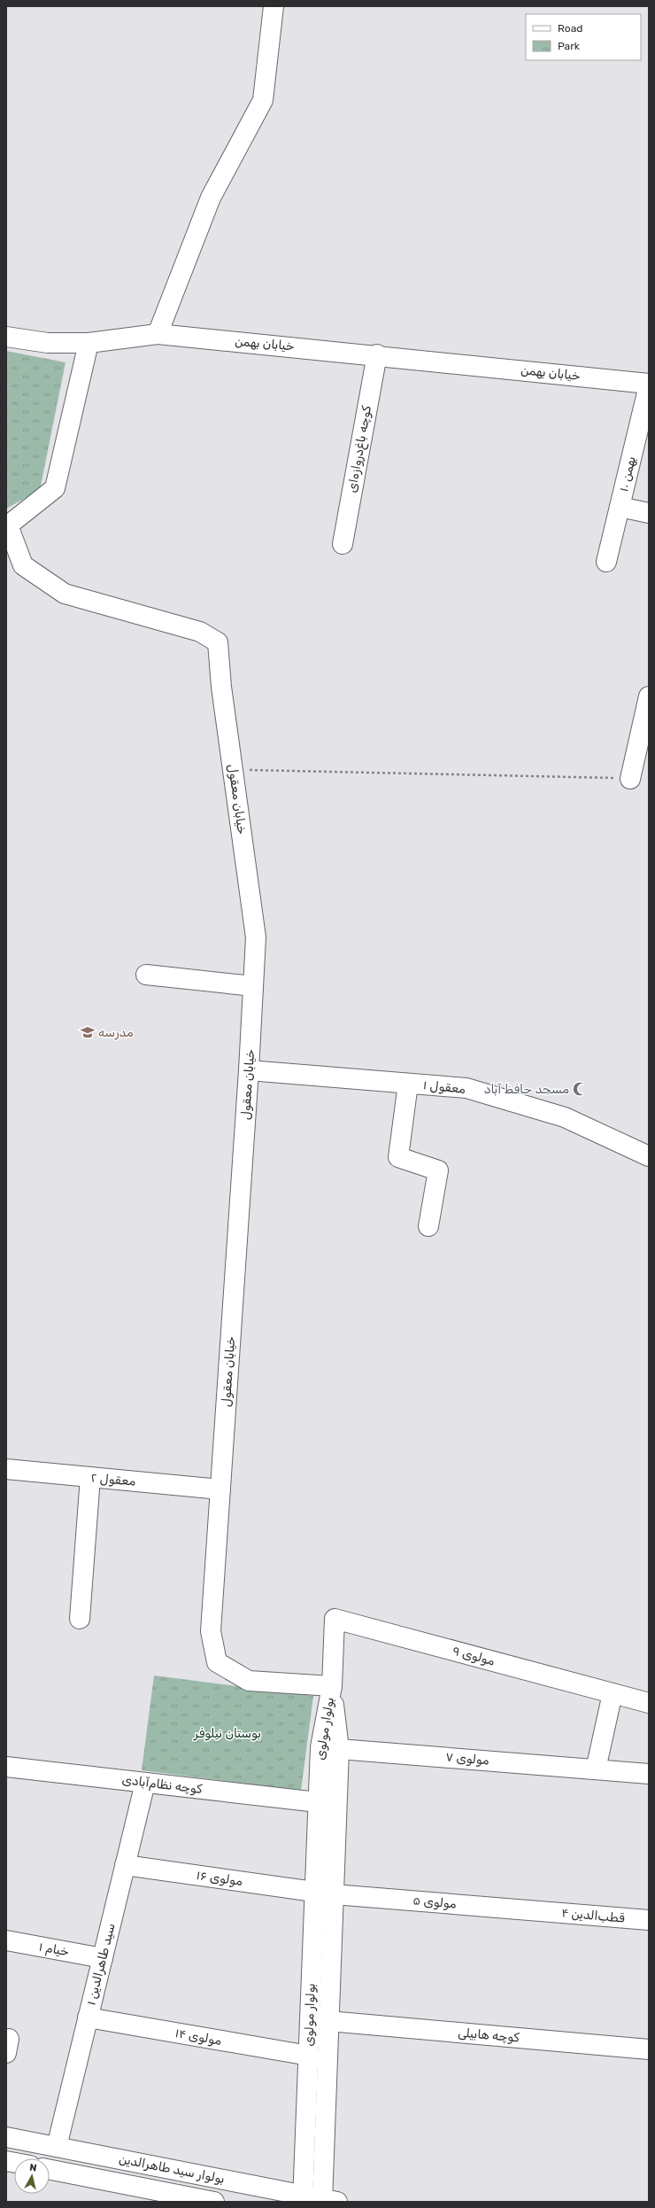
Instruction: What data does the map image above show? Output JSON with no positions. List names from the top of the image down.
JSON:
{
  "streets": {
    "street": [
      "خیابان بهمن",
      "کوچه باغ‌دروازه‌ای",
      "بهمن ۱۰",
      "خیابان معقول",
      "معقول ۱",
      "معقول ۲",
      "مولوی ۹",
      "بولوار مولوی",
      "مولوی ۷",
      "کوچه نظام‌آبادی",
      "مولوی ۱۶",
      "مولوی ۵",
      "قطب‌الدین ۴",
      "خیام ۱",
      "سید طاهرالدین ۱",
      "کوچه هابیلی",
      "مولوی ۱۴",
      "بولوار سید طاهرالدین"
    ]
  },
  "crossings": [
    ["خیابان بهمن", "کوچه باغ‌دروازه‌ای"],
    ["خیابان بهمن", "بهمن ۱۰"],
    ["خیابان معقول", "معقول ۱"],
    ["خیابان معقول", "معقول ۲"],
    ["خیابان معقول", "مولوی ۹"],
    ["خیابان معقول", "بولوار مولوی"],
    ["مولوی ۹", "بولوار مولوی"],
    ["بولوار مولوی", "مولوی ۷"],
    ["بولوار مولوی", "کوچه نظام‌آبادی"],
    ["بولوار مولوی", "مولوی ۱۶"],
    ["بولوار مولوی", "مولوی ۵"],
    ["بولوار مولوی", "کوچه هابیلی"],
    ["بولوار مولوی", "مولوی ۱۴"],
    ["بولوار مولوی", "بولوار سید طاهرالدین"],
    ["کوچه نظام‌آبادی", "سید طاهرالدین ۱"],
    ["مولوی ۱۶", "سید طاهرالدین ۱"],
    ["مولوی ۵", "قطب‌الدین ۴"],
    ["خیام ۱", "سید طاهرالدین ۱"],
    ["سید طاهرالدین ۱", "مولوی ۱۴"],
    ["سید طاهرالدین ۱", "بولوار سید طاهرالدین"]
  ],
  "parks": ["بوستان نیلوفر"],
  "places": {
    "school or university": ["مدرسه"],
    "mosque": ["مسجد حافظ آباد"]
  },
  "legend": ["Road", "Park"],
  "north": "top"
}
